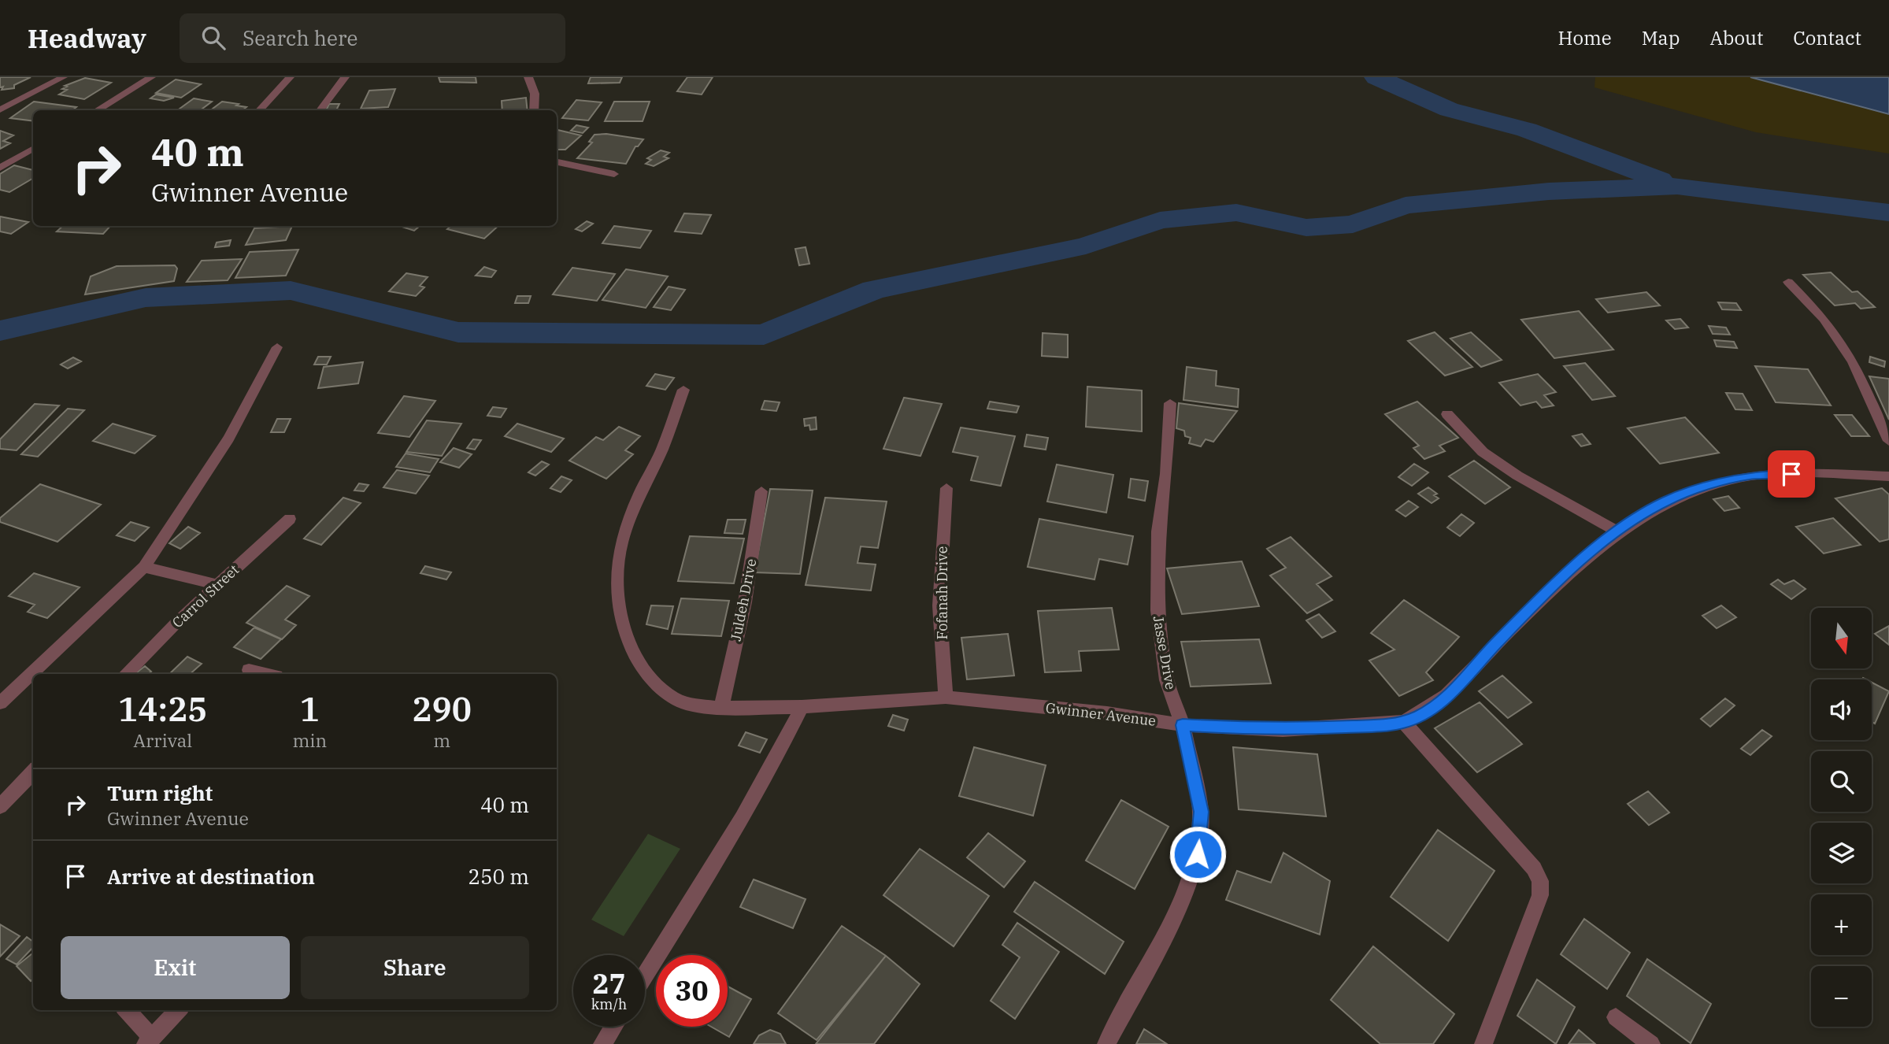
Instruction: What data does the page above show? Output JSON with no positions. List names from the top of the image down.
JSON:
{
  "streets": {
    "street": [
      "Fofanah Drive",
      "Carrol Street",
      "Juldeh Drive",
      "Jasse Drive",
      "Gwinner Avenue"
    ]
  },
  "crossings": [
    ["Fofanah Drive", "Gwinner Avenue"],
    ["Juldeh Drive", "Gwinner Avenue"],
    ["Jasse Drive", "Gwinner Avenue"]
  ],
  "north": "bottom",
  "page": {
    "header": "Headway",
    "search": "Search here",
    "nav": [
      "Home",
      "Map",
      "About",
      "Contact"
    ],
    "turn": ["40 m", "Gwinner Avenue"],
    "map_buttons": ["+", "−"],
    "eta": [
      "14:25",
      "Arrival",
      "1",
      "min",
      "290",
      "m"
    ],
    "list": [
      {
        "name": "Turn right",
        "note": "Gwinner Avenue",
        "value": "40 m"
      },
      {
        "name": "Arrive at destination",
        "value": "250 m"
      }
    ],
    "buttons": ["Exit", "Share"],
    "speed": "27 km/h",
    "limit": "30"
  }
}
